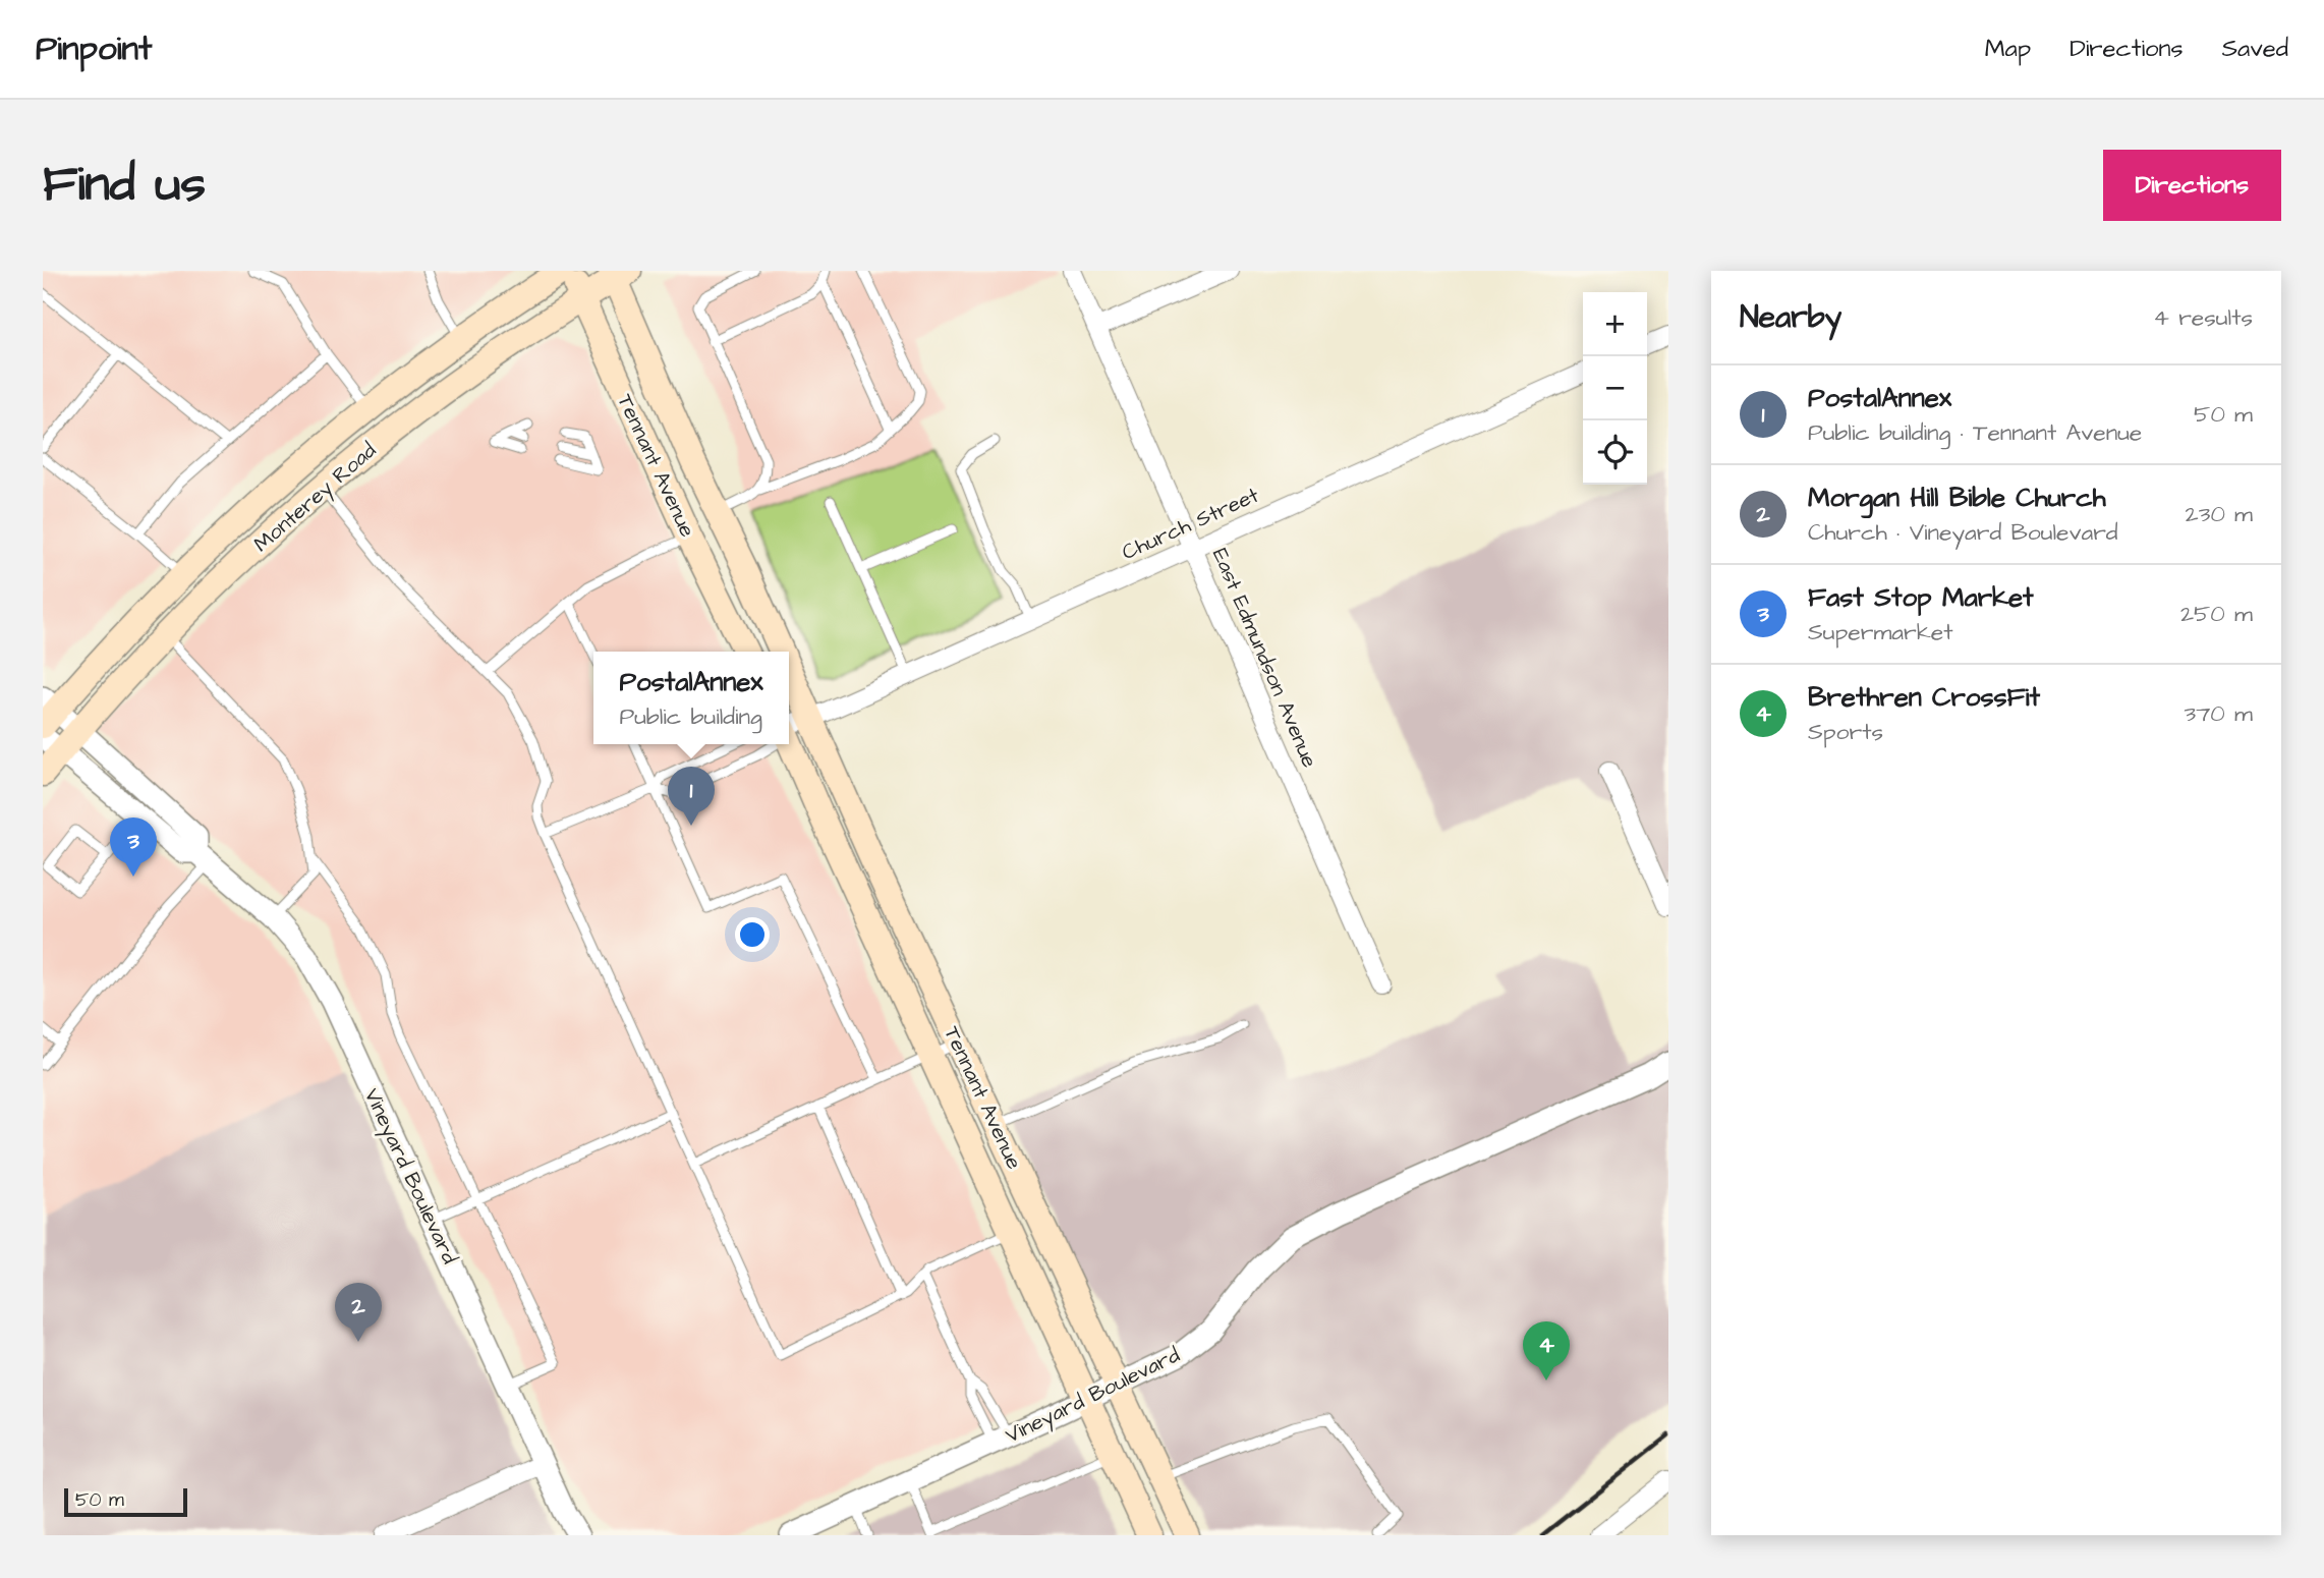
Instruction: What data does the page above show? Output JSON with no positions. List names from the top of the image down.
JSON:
{
  "streets": {
    "main road": ["Tennant Avenue", "Monterey Road"],
    "street": ["Church Street", "East Edmundson Avenue", "Vineyard Boulevard"]
  },
  "crossings": [
    ["Tennant Avenue", "Monterey Road"],
    ["Tennant Avenue", "Church Street"],
    ["Tennant Avenue", "Vineyard Boulevard"],
    ["Monterey Road", "Vineyard Boulevard"],
    ["Church Street", "East Edmundson Avenue"]
  ],
  "scale_bar": "50 m",
  "page": {
    "header": "Pinpoint",
    "nav": ["Map", "Directions", "Saved"],
    "buttons": "Directions",
    "title": "Find us",
    "heading": ["Nearby", "4 results"],
    "map_buttons": ["+", "−"],
    "list": [
      {
        "mark": "1",
        "name": "PostalAnnex",
        "note": "Public building · Tennant Avenue",
        "value": "50 m"
      },
      {
        "mark": "2",
        "name": "Morgan Hill Bible Church",
        "note": "Church · Vineyard Boulevard",
        "value": "230 m"
      },
      {
        "mark": "3",
        "name": "Fast Stop Market",
        "note": "Supermarket",
        "value": "250 m"
      },
      {
        "mark": "4",
        "name": "Brethren CrossFit",
        "note": "Sports",
        "value": "370 m"
      }
    ],
    "popup": ["PostalAnnex", "Public building"],
    "pins": [
      "1",
      "3",
      "2",
      "4"
    ],
    "scale": "50 m"
  }
}
